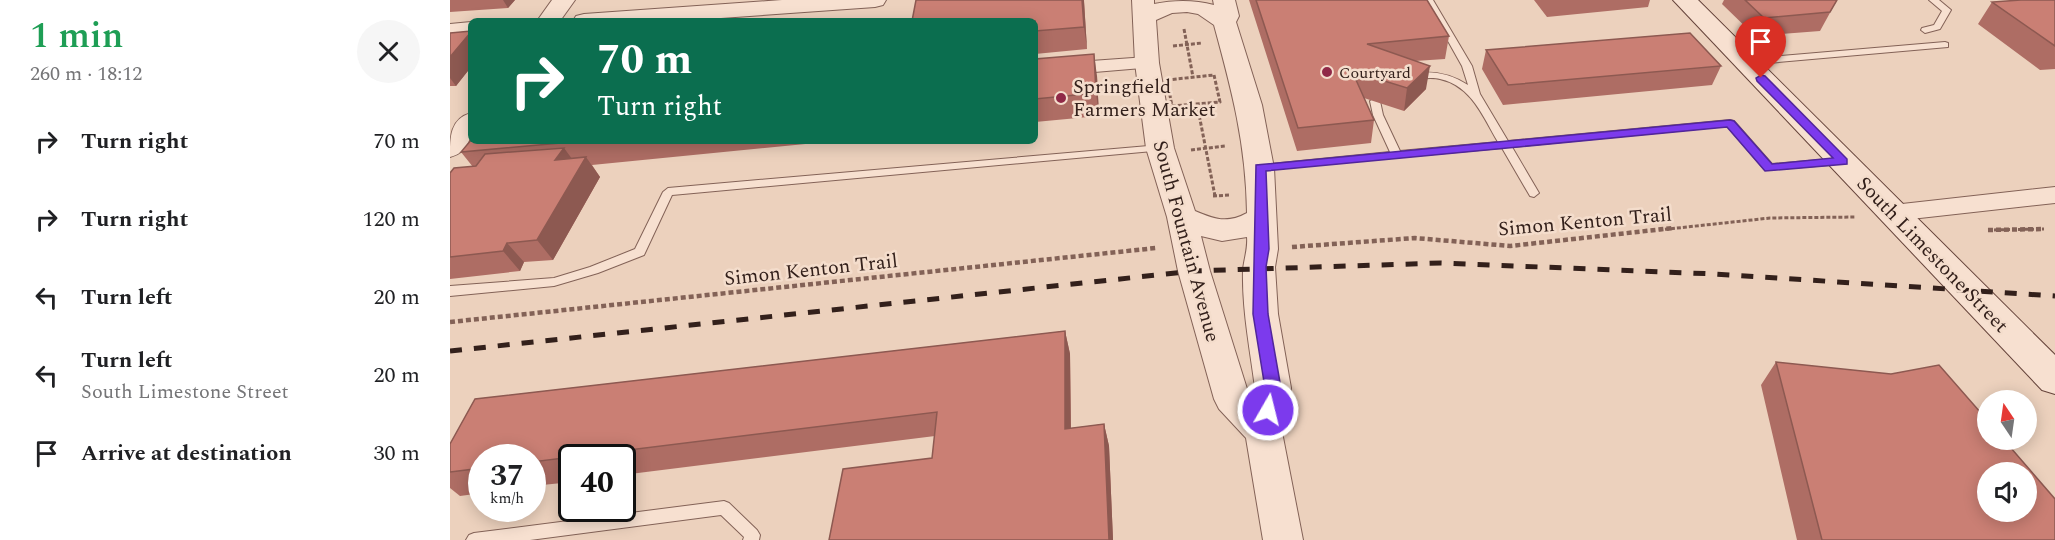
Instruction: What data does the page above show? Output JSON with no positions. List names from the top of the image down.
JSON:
{
  "streets": {
    "main road": ["South Limestone Street"],
    "street": ["South Fountain Avenue"],
    "path": ["Simon Kenton Trail"]
  },
  "crossings": [
    ["Simon Kenton Trail", "South Limestone Street"]
  ],
  "places": ["Courtyard", "Springfield Farmers Market"],
  "north": "top",
  "page": {
    "heading": ["1 min", "260 m · 18:12"],
    "turn": ["70 m", "Turn right"],
    "list": [
      {
        "name": "Turn right",
        "value": "70 m"
      },
      {
        "name": "Turn right",
        "value": "120 m"
      },
      {
        "name": "Turn left",
        "value": "20 m"
      },
      {
        "name": "Turn left",
        "note": "South Limestone Street",
        "value": "20 m"
      },
      {
        "name": "Arrive at destination",
        "value": "30 m"
      }
    ],
    "speed": "37 km/h",
    "limit": "40"
  }
}
